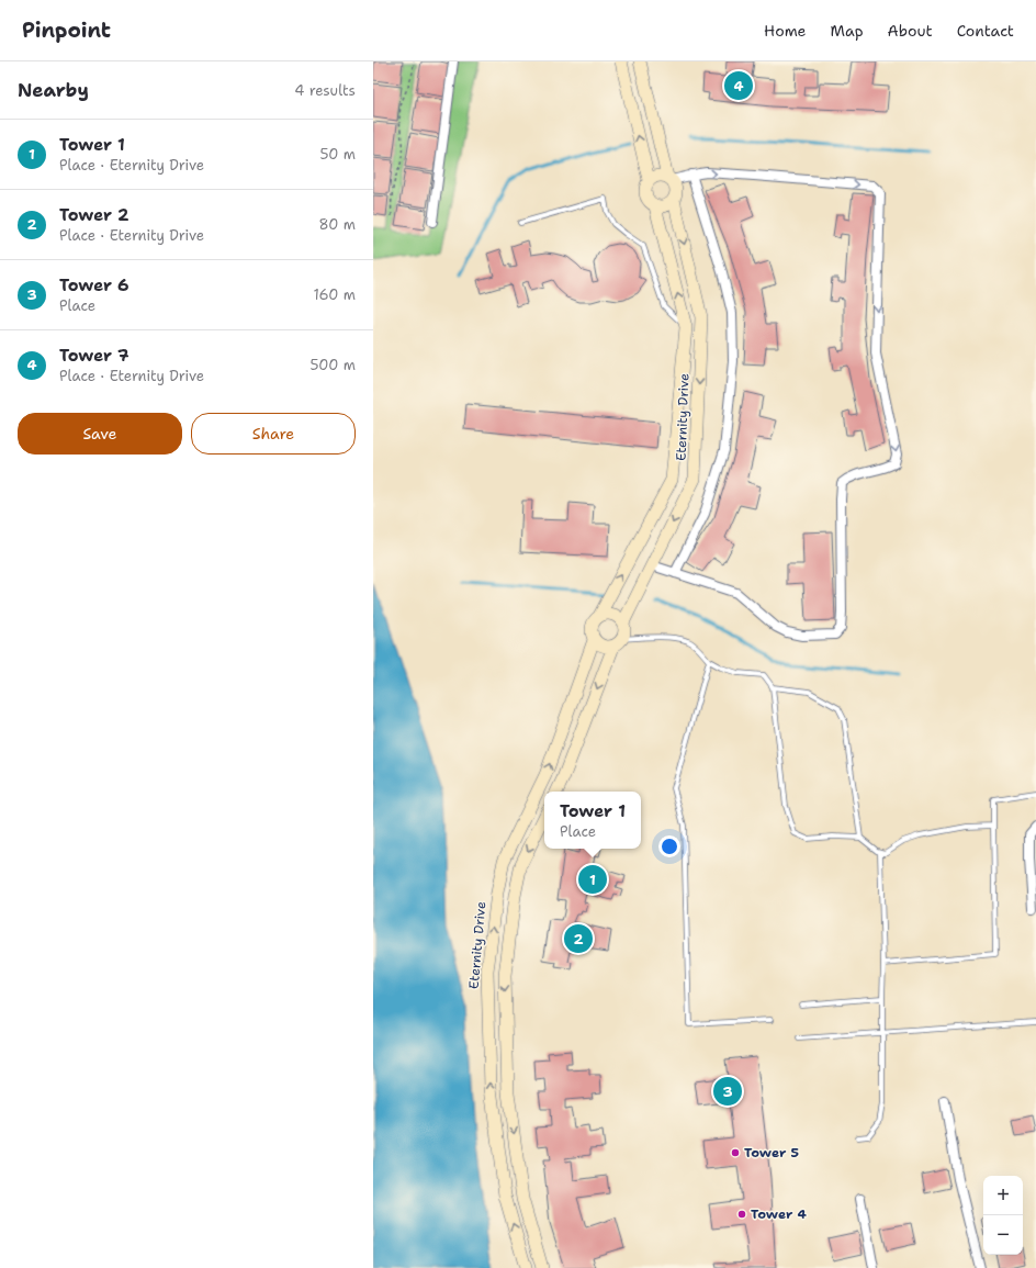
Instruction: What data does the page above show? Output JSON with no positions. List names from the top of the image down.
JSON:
{
  "streets": {
    "street": ["Eternity Drive"]
  },
  "places": ["Tower 5", "Tower 4"],
  "page": {
    "header": "Pinpoint",
    "nav": [
      "Home",
      "Map",
      "About",
      "Contact"
    ],
    "heading": ["Nearby", "4 results"],
    "pins": [
      "4",
      "1",
      "2",
      "3"
    ],
    "list": [
      {
        "mark": "1",
        "name": "Tower 1",
        "note": "Place · Eternity Drive",
        "value": "50 m"
      },
      {
        "mark": "2",
        "name": "Tower 2",
        "note": "Place · Eternity Drive",
        "value": "80 m"
      },
      {
        "mark": "3",
        "name": "Tower 6",
        "note": "Place",
        "value": "160 m"
      },
      {
        "mark": "4",
        "name": "Tower 7",
        "note": "Place · Eternity Drive",
        "value": "500 m"
      }
    ],
    "buttons": ["Save", "Share"],
    "popup": ["Tower 1", "Place"],
    "map_buttons": ["+", "−"]
  }
}
